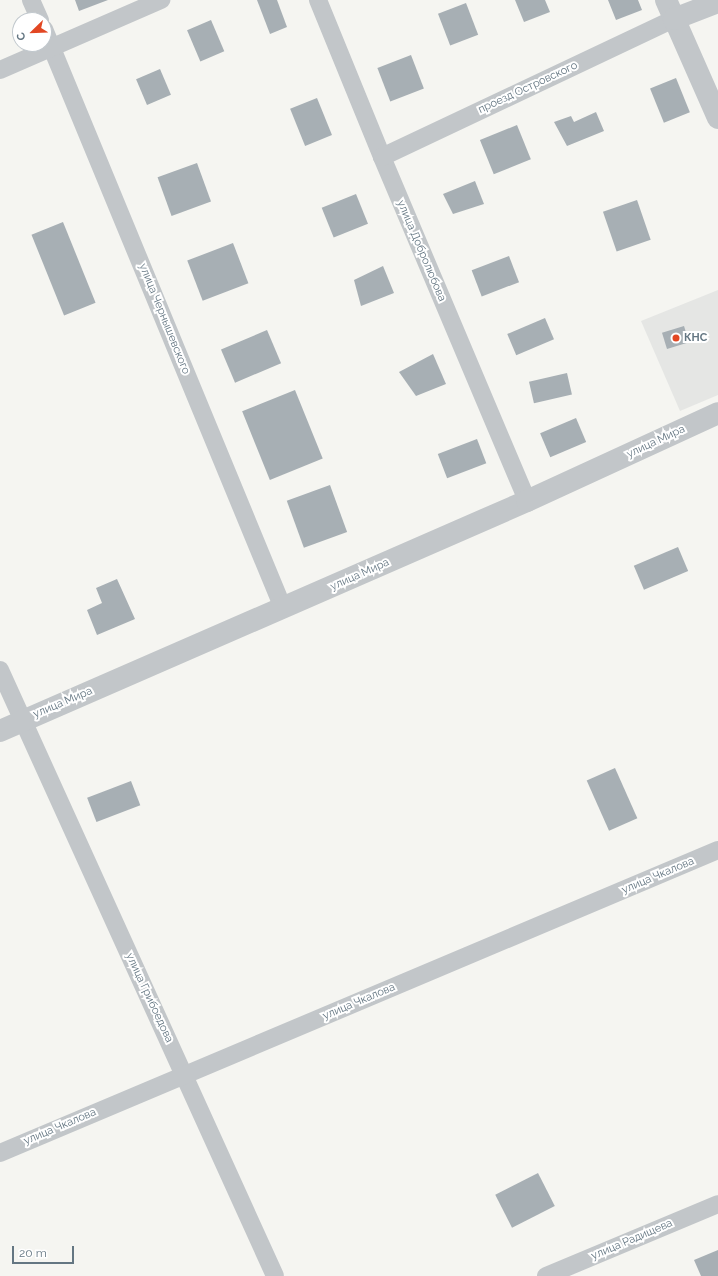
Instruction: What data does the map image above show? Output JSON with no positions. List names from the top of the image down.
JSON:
{
  "streets": {
    "street": [
      "проезд Островского",
      "улица Добролюбова",
      "улица Чернышевского",
      "улица Мира",
      "улица Чкалова",
      "улица Грибоедова",
      "улица Радищева"
    ]
  },
  "crossings": [
    ["проезд Островского", "улица Добролюбова"],
    ["улица Добролюбова", "улица Мира"],
    ["улица Чернышевского", "улица Мира"],
    ["улица Мира", "улица Грибоедова"],
    ["улица Чкалова", "улица Грибоедова"]
  ],
  "places": ["КНС"],
  "scale_bar": "20 m",
  "north": "bottom left"
}
